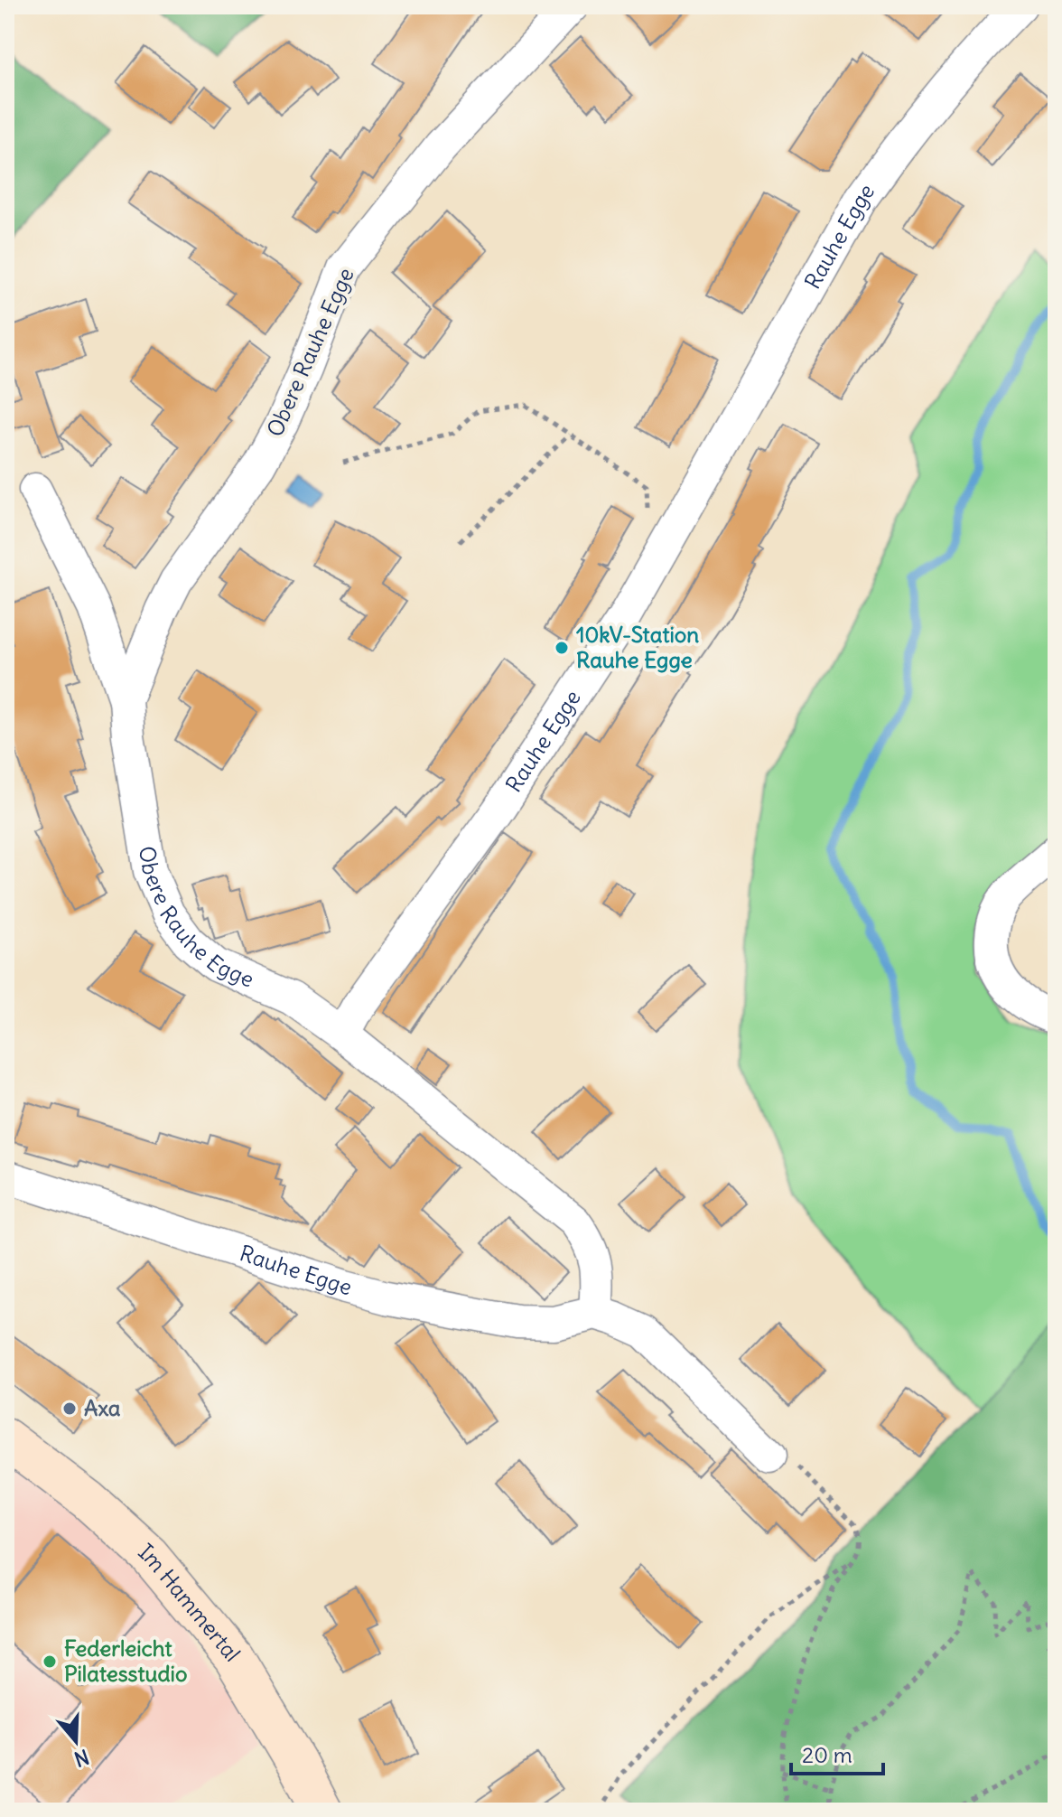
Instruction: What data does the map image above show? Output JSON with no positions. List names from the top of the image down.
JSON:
{
  "streets": {
    "main road": ["Im Hammertal"],
    "street": ["Rauhe Egge", "Obere Rauhe Egge"]
  },
  "crossings": [
    ["Rauhe Egge", "Obere Rauhe Egge"]
  ],
  "places": ["10kV-Station Rauhe Egge", "Axa", "Federleicht Pilatesstudio"],
  "scale_bar": "20 m",
  "north": "bottom"
}
